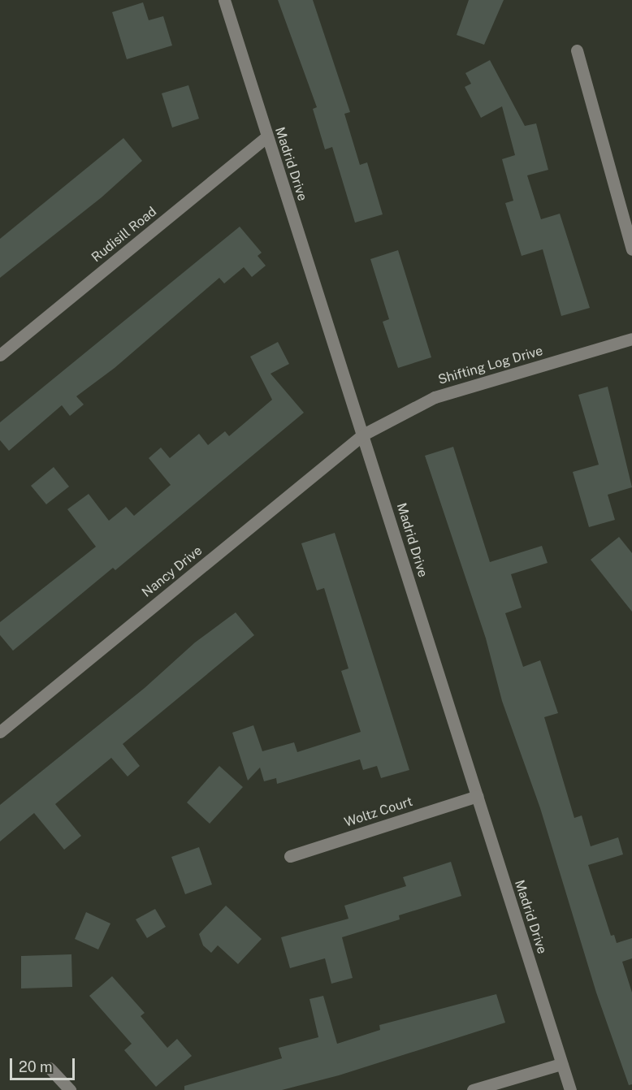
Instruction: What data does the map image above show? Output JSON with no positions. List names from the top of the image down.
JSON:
{
  "streets": {
    "street": [
      "Madrid Drive",
      "Rudisill Road",
      "Shifting Log Drive",
      "Nancy Drive",
      "Woltz Court"
    ]
  },
  "crossings": [
    ["Madrid Drive", "Rudisill Road"],
    ["Madrid Drive", "Shifting Log Drive"],
    ["Madrid Drive", "Nancy Drive"],
    ["Madrid Drive", "Woltz Court"],
    ["Shifting Log Drive", "Nancy Drive"]
  ],
  "scale_bar": "20 m"
}
